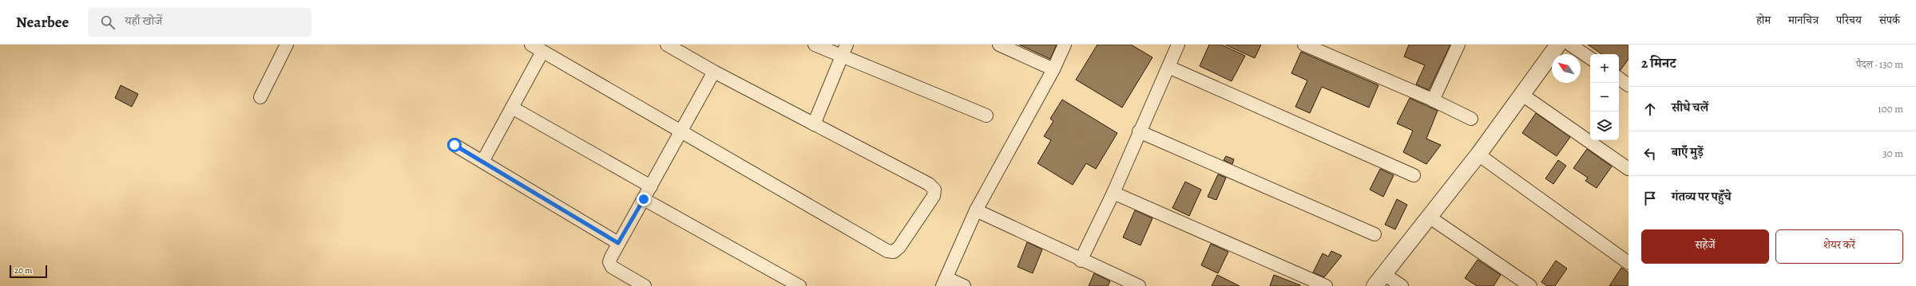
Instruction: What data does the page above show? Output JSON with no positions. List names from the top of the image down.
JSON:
{
  "scale_bar": "20 m",
  "north": "top left",
  "page": {
    "header": "Nearbee",
    "search": "यहाँ खोजें",
    "nav": [
      "होम",
      "मानचित्र",
      "परिचय",
      "संपर्क"
    ],
    "heading": ["2 मिनट", "पैदल · 130 m"],
    "map_buttons": ["+", "−"],
    "list": [
      ["सीधे चलें", "100 m"],
      ["बाएँ मुड़ें", "30 m"],
      "गंतव्य पर पहुँचे"
    ],
    "buttons": ["सहेजें", "शेयर करें"],
    "scale": "20 m"
  }
}
